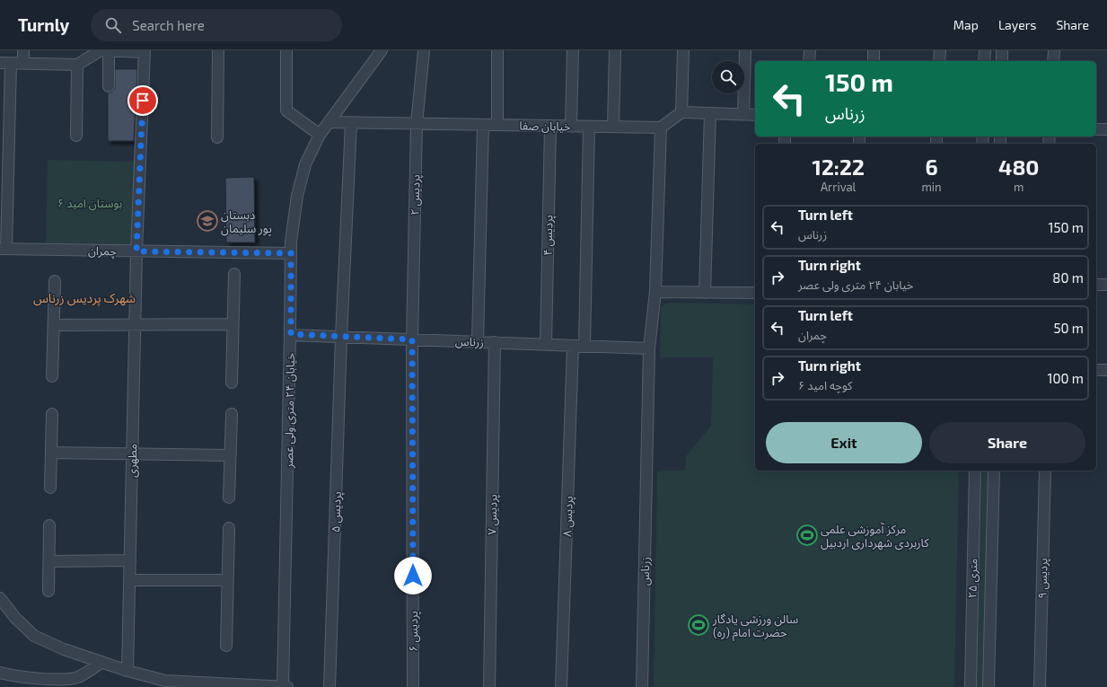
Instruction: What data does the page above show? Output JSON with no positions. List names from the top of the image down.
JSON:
{
  "streets": {
    "street": [
      "خیابان صفا",
      "پردیس ۲",
      "پردیس ۴",
      "چمران",
      "زرناس",
      "خیابان ۲۴ متری ولی عصر",
      "مطهری",
      "پردیس ۵",
      "پردیس ۷",
      "پردیس ۸",
      "۲۵ متری",
      "پردیس ۹",
      "پردیس ۶"
    ]
  },
  "crossings": [
    ["خیابان صفا", "پردیس ۲"],
    ["خیابان صفا", "پردیس ۴"],
    ["خیابان صفا", "زرناس"],
    ["خیابان صفا", "خیابان ۲۴ متری ولی عصر"],
    ["خیابان صفا", "پردیس ۵"],
    ["خیابان صفا", "پردیس ۸"],
    ["پردیس ۲", "زرناس"],
    ["پردیس ۲", "پردیس ۶"],
    ["پردیس ۴", "زرناس"],
    ["چمران", "خیابان ۲۴ متری ولی عصر"],
    ["چمران", "مطهری"],
    ["زرناس", "خیابان ۲۴ متری ولی عصر"],
    ["زرناس", "پردیس ۵"],
    ["زرناس", "پردیس ۷"],
    ["زرناس", "پردیس ۸"],
    ["زرناس", "پردیس ۶"]
  ],
  "districts": ["شهرک پردیس زرناس"],
  "parks": ["بوستان امید ۶"],
  "places": {
    "school or university": ["دبستان پور سلیمان"],
    "sports": ["مرکز آموزشی علمی کاربردی شهرداری اردبیل", "سالن ورزشی یادگار حضرت امام (ره)"]
  },
  "page": {
    "header": "Turnly",
    "search": "Search here",
    "nav": ["Map", "Layers", "Share"],
    "turn": ["150 m", "زرناس"],
    "eta": [
      "12:22",
      "Arrival",
      "6",
      "min",
      "480",
      "m"
    ],
    "list": [
      {
        "name": "Turn left",
        "note": "زرناس",
        "value": "150 m"
      },
      {
        "name": "Turn right",
        "note": "خیابان ۲۴ متری ولی عصر",
        "value": "80 m"
      },
      {
        "name": "Turn left",
        "note": "چمران",
        "value": "50 m"
      },
      {
        "name": "Turn right",
        "note": "کوچه امید ۶",
        "value": "100 m"
      }
    ],
    "buttons": ["Exit", "Share"]
  }
}
